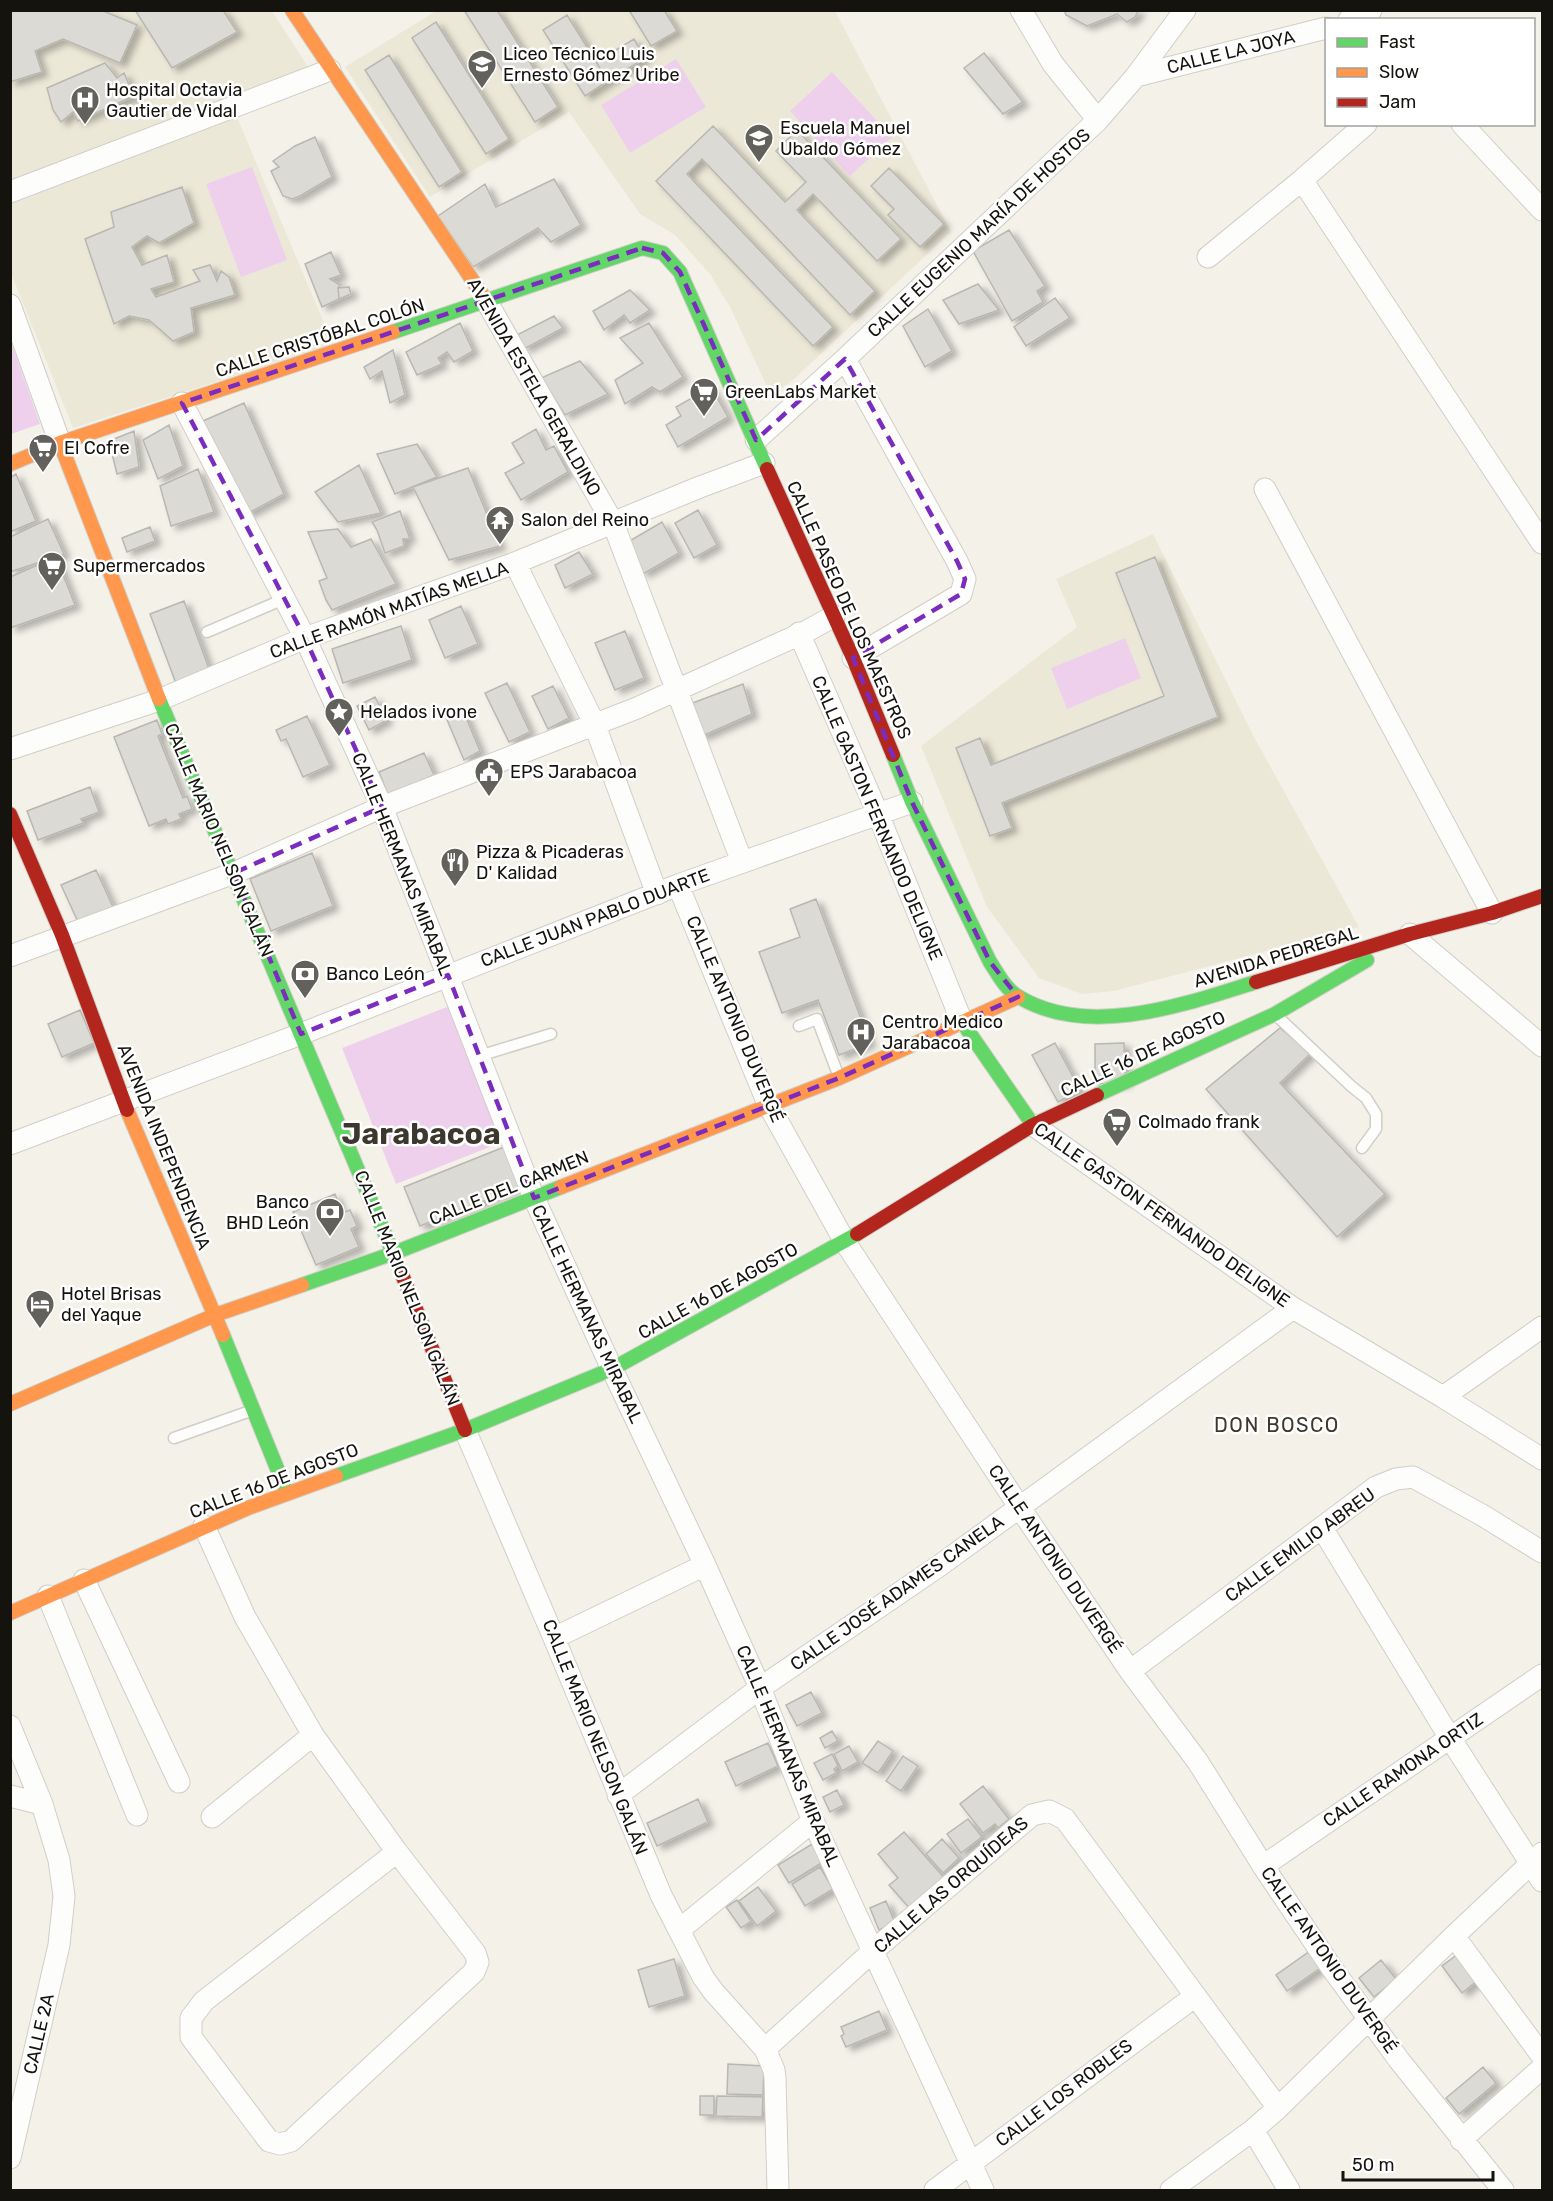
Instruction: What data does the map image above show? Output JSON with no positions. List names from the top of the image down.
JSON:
{
  "streets": {
    "street": [
      "CALLE LA JOYA",
      "CALLE EUGENIO MARÍA DE HOSTOS",
      "CALLE CRISTÓBAL COLÓN",
      "AVENIDA ESTELA GERALDINO",
      "CALLE RAMÓN MATÍAS MELLA",
      "CALLE PASEO DE LOS MAESTROS",
      "CALLE GASTON FERNANDO DELIGNE",
      "CALLE MARIO NELSON GALÁN",
      "CALLE HERMANAS MIRABAL",
      "CALLE JUAN PABLO DUARTE",
      "AVENIDA PEDREGAL",
      "CALLE ANTONIO DUVERGÉ",
      "CALLE 16 DE AGOSTO",
      "AVENIDA INDEPENDENCIA",
      "CALLE DEL CARMEN",
      "CALLE EMILIO ABREU",
      "CALLE JOSÉ ADAMES CANELA",
      "CALLE RAMONA ORTIZ",
      "CALLE LAS ORQUÍDEAS",
      "CALLE 2A",
      "CALLE LOS ROBLES"
    ]
  },
  "crossings": [
    ["CALLE LA JOYA", "CALLE EUGENIO MARÍA DE HOSTOS"],
    ["CALLE EUGENIO MARÍA DE HOSTOS", "CALLE PASEO DE LOS MAESTROS"],
    ["CALLE CRISTÓBAL COLÓN", "AVENIDA ESTELA GERALDINO"],
    ["CALLE CRISTÓBAL COLÓN", "CALLE PASEO DE LOS MAESTROS"],
    ["CALLE CRISTÓBAL COLÓN", "CALLE MARIO NELSON GALÁN"],
    ["CALLE CRISTÓBAL COLÓN", "CALLE HERMANAS MIRABAL"],
    ["AVENIDA ESTELA GERALDINO", "CALLE RAMÓN MATÍAS MELLA"],
    ["AVENIDA ESTELA GERALDINO", "CALLE JUAN PABLO DUARTE"],
    ["CALLE RAMÓN MATÍAS MELLA", "CALLE PASEO DE LOS MAESTROS"],
    ["CALLE RAMÓN MATÍAS MELLA", "CALLE MARIO NELSON GALÁN"],
    ["CALLE RAMÓN MATÍAS MELLA", "CALLE HERMANAS MIRABAL"],
    ["CALLE PASEO DE LOS MAESTROS", "CALLE JUAN PABLO DUARTE"],
    ["CALLE PASEO DE LOS MAESTROS", "AVENIDA PEDREGAL"],
    ["CALLE PASEO DE LOS MAESTROS", "CALLE DEL CARMEN"],
    ["CALLE GASTON FERNANDO DELIGNE", "CALLE JUAN PABLO DUARTE"],
    ["CALLE GASTON FERNANDO DELIGNE", "CALLE 16 DE AGOSTO"],
    ["CALLE GASTON FERNANDO DELIGNE", "CALLE DEL CARMEN"],
    ["CALLE GASTON FERNANDO DELIGNE", "CALLE JOSÉ ADAMES CANELA"],
    ["CALLE MARIO NELSON GALÁN", "CALLE JUAN PABLO DUARTE"],
    ["CALLE MARIO NELSON GALÁN", "CALLE 16 DE AGOSTO"],
    ["CALLE MARIO NELSON GALÁN", "CALLE DEL CARMEN"],
    ["CALLE MARIO NELSON GALÁN", "CALLE JOSÉ ADAMES CANELA"],
    ["CALLE MARIO NELSON GALÁN", "CALLE LAS ORQUÍDEAS"],
    ["CALLE HERMANAS MIRABAL", "CALLE JUAN PABLO DUARTE"],
    ["CALLE HERMANAS MIRABAL", "CALLE 16 DE AGOSTO"],
    ["CALLE HERMANAS MIRABAL", "CALLE DEL CARMEN"],
    ["CALLE HERMANAS MIRABAL", "CALLE JOSÉ ADAMES CANELA"],
    ["CALLE HERMANAS MIRABAL", "CALLE LAS ORQUÍDEAS"],
    ["CALLE HERMANAS MIRABAL", "CALLE LOS ROBLES"],
    ["CALLE JUAN PABLO DUARTE", "CALLE ANTONIO DUVERGÉ"],
    ["CALLE JUAN PABLO DUARTE", "AVENIDA INDEPENDENCIA"],
    ["AVENIDA PEDREGAL", "CALLE 16 DE AGOSTO"],
    ["AVENIDA PEDREGAL", "CALLE DEL CARMEN"],
    ["CALLE ANTONIO DUVERGÉ", "CALLE 16 DE AGOSTO"],
    ["CALLE ANTONIO DUVERGÉ", "CALLE DEL CARMEN"],
    ["CALLE ANTONIO DUVERGÉ", "CALLE EMILIO ABREU"],
    ["CALLE ANTONIO DUVERGÉ", "CALLE JOSÉ ADAMES CANELA"],
    ["CALLE ANTONIO DUVERGÉ", "CALLE RAMONA ORTIZ"],
    ["CALLE 16 DE AGOSTO", "AVENIDA INDEPENDENCIA"],
    ["AVENIDA INDEPENDENCIA", "CALLE DEL CARMEN"],
    ["CALLE LAS ORQUÍDEAS", "CALLE LOS ROBLES"]
  ],
  "districts": ["Jarabacoa", "DON BOSCO"],
  "places": {
    "school or university": ["Liceo Técnico Luis Ernesto Gómez Uribe", "Escuela Manuel Ubaldo Gómez"],
    "hospital": ["Hospital Octavia Gautier de Vidal", "Centro Medico Jarabacoa"],
    "supermarket": [
      "GreenLabs Market",
      "El Cofre",
      "Supermercados",
      "Colmado frank"
    ],
    "temple": ["Salon del Reino"],
    "place": ["Helados ivone"],
    "public building": ["EPS Jarabacoa"],
    "restaurant": ["Pizza & Picaderas D' Kalidad"],
    "bank": ["Banco León", "Banco BHD León"],
    "hotel": ["Hotel Brisas del Yaque"]
  },
  "legend": ["Fast", "Slow", "Jam"],
  "scale_bar": "50 m"
}
